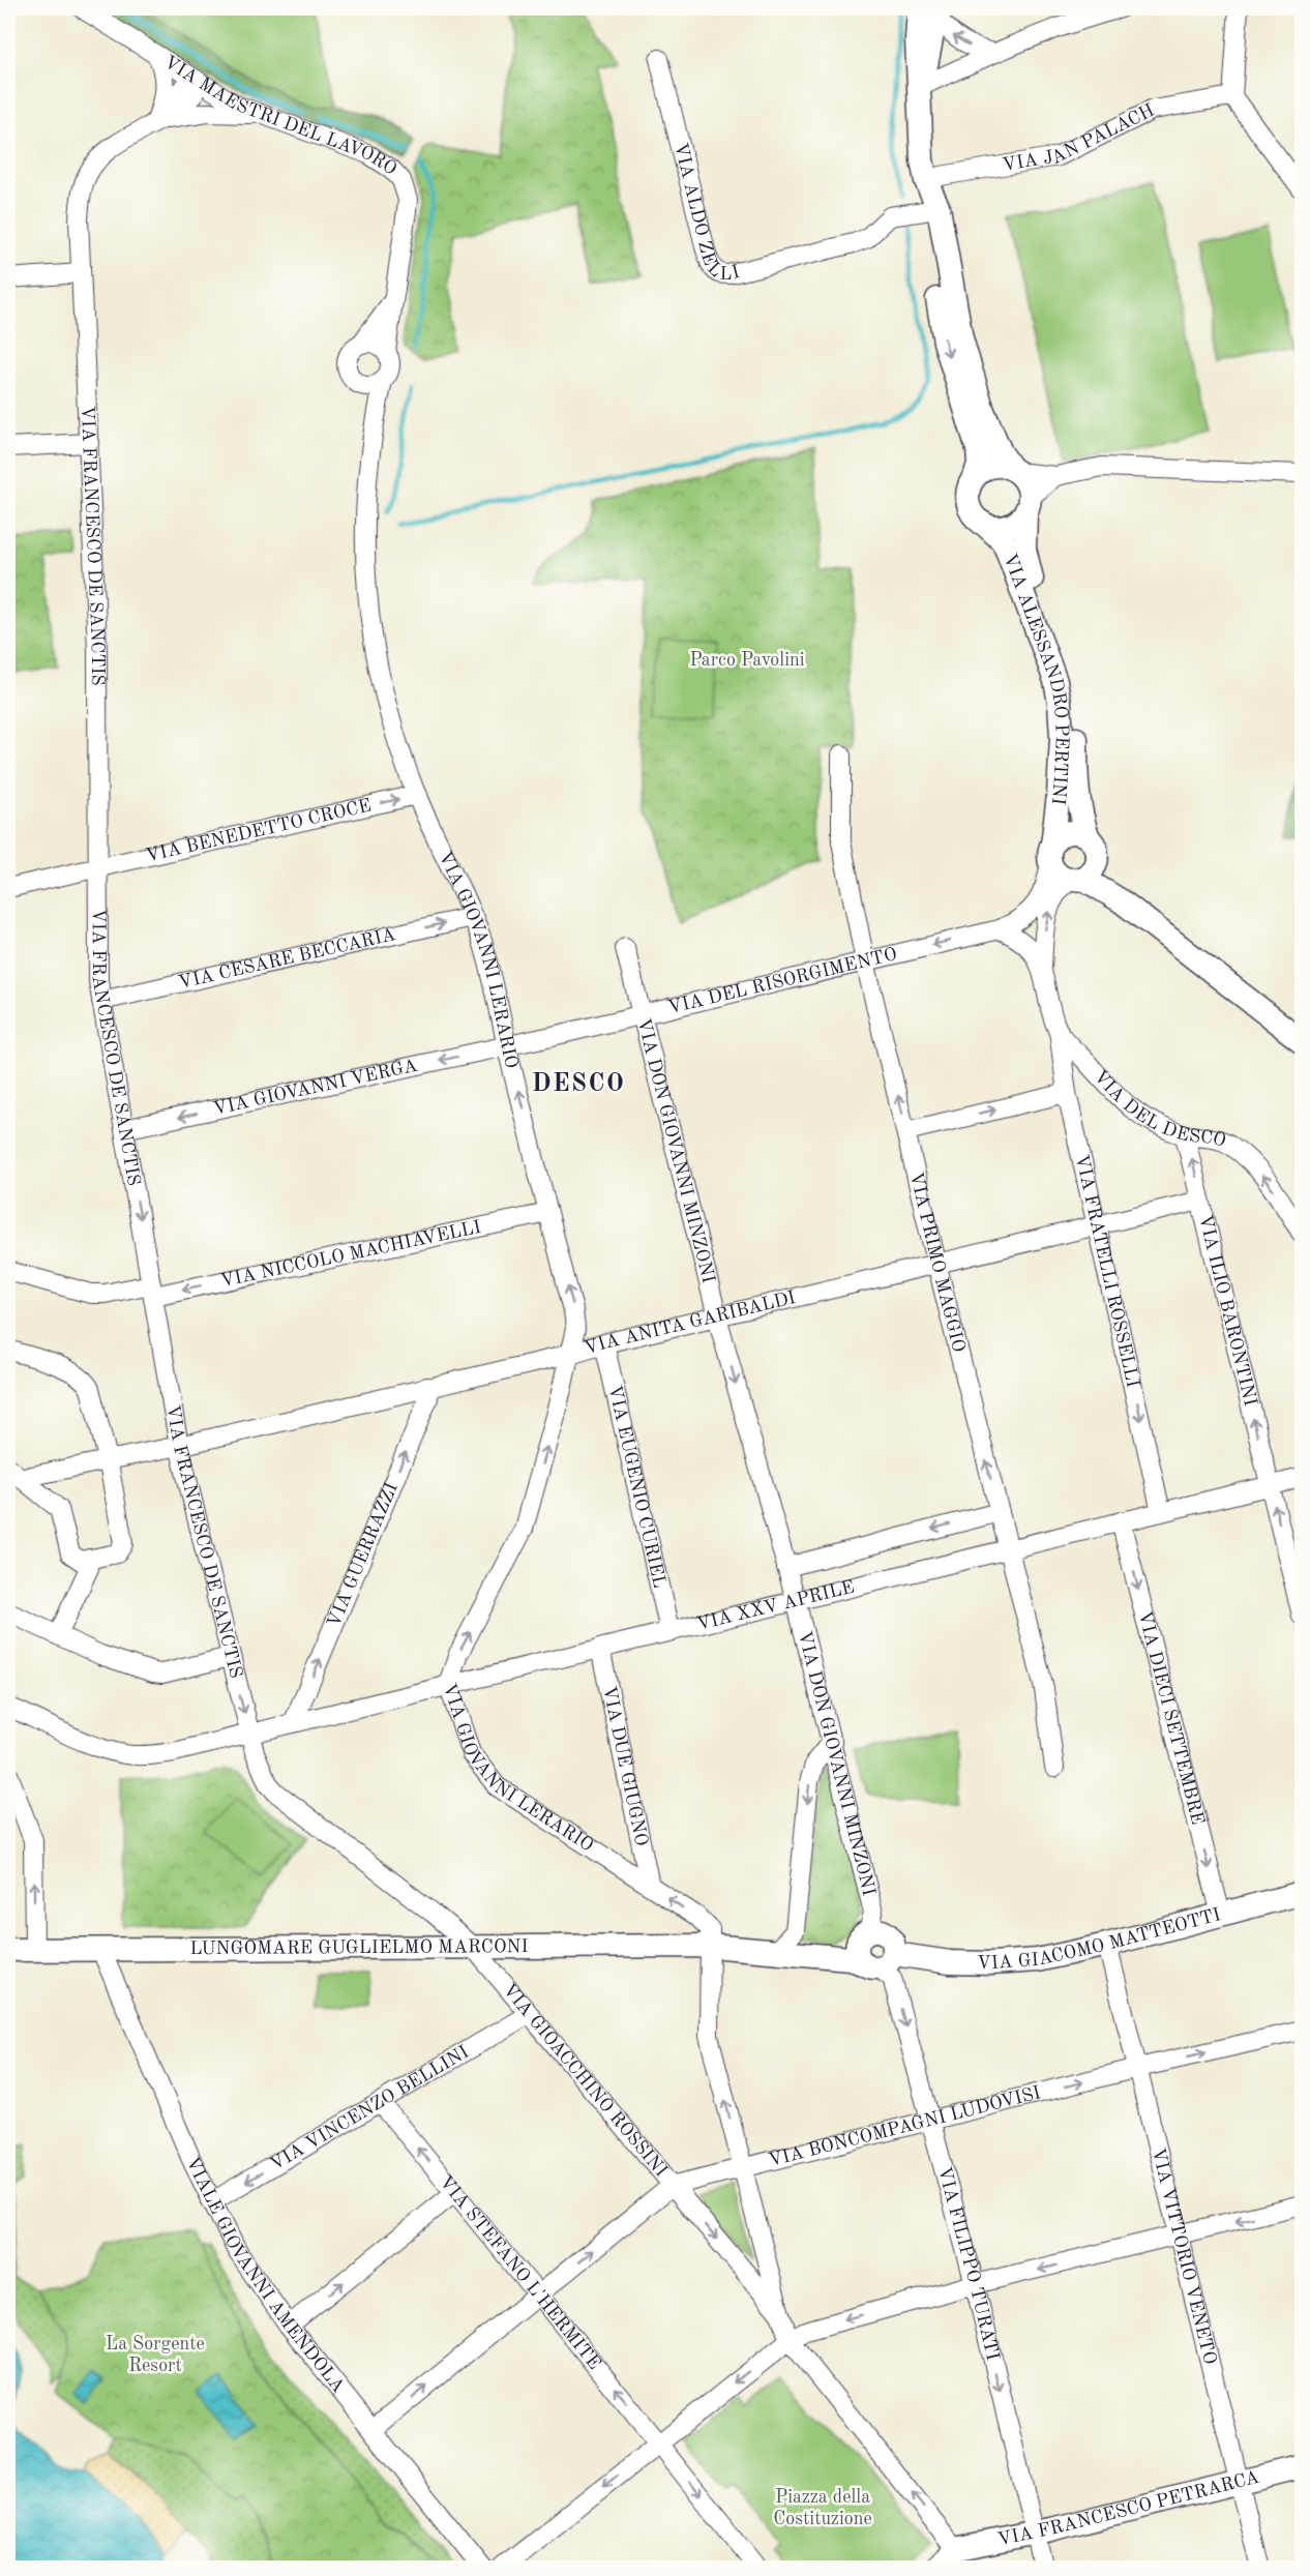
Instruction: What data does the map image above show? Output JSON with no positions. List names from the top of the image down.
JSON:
{
  "streets": {
    "street": [
      "VIA MAESTRI DEL LAVORO",
      "VIA JAN PALACH",
      "VIA ALDO ZELLI",
      "VIA FRANCESCO DE SANCTIS",
      "VIA ALESSANDRO PERTINI",
      "VIA BENEDETTO CROCE",
      "VIA CESARE BECCARIA",
      "VIA GIOVANNI LERARIO",
      "VIA DEL RISORGIMENTO",
      "VIA GIOVANNI VERGA",
      "VIA DEL DESCO",
      "VIA DON GIOVANNI MINZONI",
      "VIA NICCOLO MACHIAVELLI",
      "VIA PRIMO MAGGIO",
      "VIA FRATELLI ROSSELLI",
      "VIA ILIO BARONTINI",
      "VIA ANITA GARIBALDI",
      "VIA EUGENIO CURIEL",
      "VIA GUERRAZZI",
      "VIA XXV APRILE",
      "VIA DIECI SETTEMBRE",
      "VIA DUE GIUGNO",
      "VIA GIACOMO MATTEOTTI",
      "LUNGOMARE GUGLIELMO MARCONI",
      "VIA GIOACCHINO ROSSINI",
      "VIA VINCENZO BELLINI",
      "VIA BONCOMPAGNI LUDOVISI",
      "VIA VITTORIO VENETO",
      "VIA FILIPPO TURATI",
      "VIA STEFANO L'HERMITE",
      "VIALE GIOVANNI AMENDOLA",
      "VIA FRANCESCO PETRARCA"
    ]
  },
  "crossings": [
    ["VIA MAESTRI DEL LAVORO", "VIA FRANCESCO DE SANCTIS"],
    ["VIA MAESTRI DEL LAVORO", "VIA GIOVANNI LERARIO"],
    ["VIA FRANCESCO DE SANCTIS", "VIA BENEDETTO CROCE"],
    ["VIA FRANCESCO DE SANCTIS", "VIA CESARE BECCARIA"],
    ["VIA FRANCESCO DE SANCTIS", "VIA GIOVANNI VERGA"],
    ["VIA FRANCESCO DE SANCTIS", "VIA NICCOLO MACHIAVELLI"],
    ["VIA FRANCESCO DE SANCTIS", "VIA ANITA GARIBALDI"],
    ["VIA FRANCESCO DE SANCTIS", "VIA XXV APRILE"],
    ["VIA FRANCESCO DE SANCTIS", "LUNGOMARE GUGLIELMO MARCONI"],
    ["VIA FRANCESCO DE SANCTIS", "VIA GIOACCHINO ROSSINI"],
    ["VIA ALESSANDRO PERTINI", "VIA DEL RISORGIMENTO"],
    ["VIA BENEDETTO CROCE", "VIA GIOVANNI LERARIO"],
    ["VIA CESARE BECCARIA", "VIA GIOVANNI LERARIO"],
    ["VIA GIOVANNI LERARIO", "VIA DEL RISORGIMENTO"],
    ["VIA GIOVANNI LERARIO", "VIA GIOVANNI VERGA"],
    ["VIA GIOVANNI LERARIO", "VIA NICCOLO MACHIAVELLI"],
    ["VIA GIOVANNI LERARIO", "VIA ANITA GARIBALDI"],
    ["VIA GIOVANNI LERARIO", "VIA XXV APRILE"],
    ["VIA GIOVANNI LERARIO", "VIA DUE GIUGNO"],
    ["VIA GIOVANNI LERARIO", "LUNGOMARE GUGLIELMO MARCONI"],
    ["VIA DEL RISORGIMENTO", "VIA GIOVANNI VERGA"],
    ["VIA DEL RISORGIMENTO", "VIA DON GIOVANNI MINZONI"],
    ["VIA DEL RISORGIMENTO", "VIA PRIMO MAGGIO"],
    ["VIA DEL DESCO", "VIA FRATELLI ROSSELLI"],
    ["VIA DEL DESCO", "VIA ILIO BARONTINI"],
    ["VIA DON GIOVANNI MINZONI", "VIA ANITA GARIBALDI"],
    ["VIA DON GIOVANNI MINZONI", "VIA XXV APRILE"],
    ["VIA PRIMO MAGGIO", "VIA ANITA GARIBALDI"],
    ["VIA PRIMO MAGGIO", "VIA XXV APRILE"],
    ["VIA FRATELLI ROSSELLI", "VIA ANITA GARIBALDI"],
    ["VIA FRATELLI ROSSELLI", "VIA XXV APRILE"],
    ["VIA ILIO BARONTINI", "VIA ANITA GARIBALDI"],
    ["VIA ILIO BARONTINI", "VIA XXV APRILE"],
    ["VIA ANITA GARIBALDI", "VIA EUGENIO CURIEL"],
    ["VIA ANITA GARIBALDI", "VIA GUERRAZZI"],
    ["VIA EUGENIO CURIEL", "VIA XXV APRILE"],
    ["VIA GUERRAZZI", "VIA XXV APRILE"],
    ["VIA XXV APRILE", "VIA DIECI SETTEMBRE"],
    ["VIA XXV APRILE", "VIA DUE GIUGNO"],
    ["VIA DIECI SETTEMBRE", "VIA GIACOMO MATTEOTTI"],
    ["VIA GIACOMO MATTEOTTI", "LUNGOMARE GUGLIELMO MARCONI"],
    ["VIA GIACOMO MATTEOTTI", "VIA VITTORIO VENETO"],
    ["VIA GIACOMO MATTEOTTI", "VIA FILIPPO TURATI"],
    ["LUNGOMARE GUGLIELMO MARCONI", "VIA GIOACCHINO ROSSINI"],
    ["LUNGOMARE GUGLIELMO MARCONI", "VIALE GIOVANNI AMENDOLA"],
    ["VIA GIOACCHINO ROSSINI", "VIA VINCENZO BELLINI"],
    ["VIA GIOACCHINO ROSSINI", "VIA BONCOMPAGNI LUDOVISI"],
    ["VIA VINCENZO BELLINI", "VIA STEFANO L'HERMITE"],
    ["VIA VINCENZO BELLINI", "VIALE GIOVANNI AMENDOLA"],
    ["VIA BONCOMPAGNI LUDOVISI", "VIA VITTORIO VENETO"],
    ["VIA BONCOMPAGNI LUDOVISI", "VIA FILIPPO TURATI"],
    ["VIA VITTORIO VENETO", "VIA FRANCESCO PETRARCA"],
    ["VIA FILIPPO TURATI", "VIA FRANCESCO PETRARCA"]
  ],
  "one_way": [
    "VIA BENEDETTO CROCE",
    "VIA CESARE BECCARIA",
    "VIA GIOVANNI LERARIO",
    "VIA GIOVANNI VERGA",
    "VIA NICCOLO MACHIAVELLI",
    "VIA PRIMO MAGGIO",
    "VIA FRATELLI ROSSELLI",
    "VIA ILIO BARONTINI",
    "VIA GUERRAZZI",
    "VIA DIECI SETTEMBRE",
    "VIA BONCOMPAGNI LUDOVISI",
    "VIA STEFANO L'HERMITE"
  ],
  "districts": ["DESCO"],
  "parks": ["Parco Pavolini", "La Sorgente Resort", "Piazza della Costituzione"]
}
